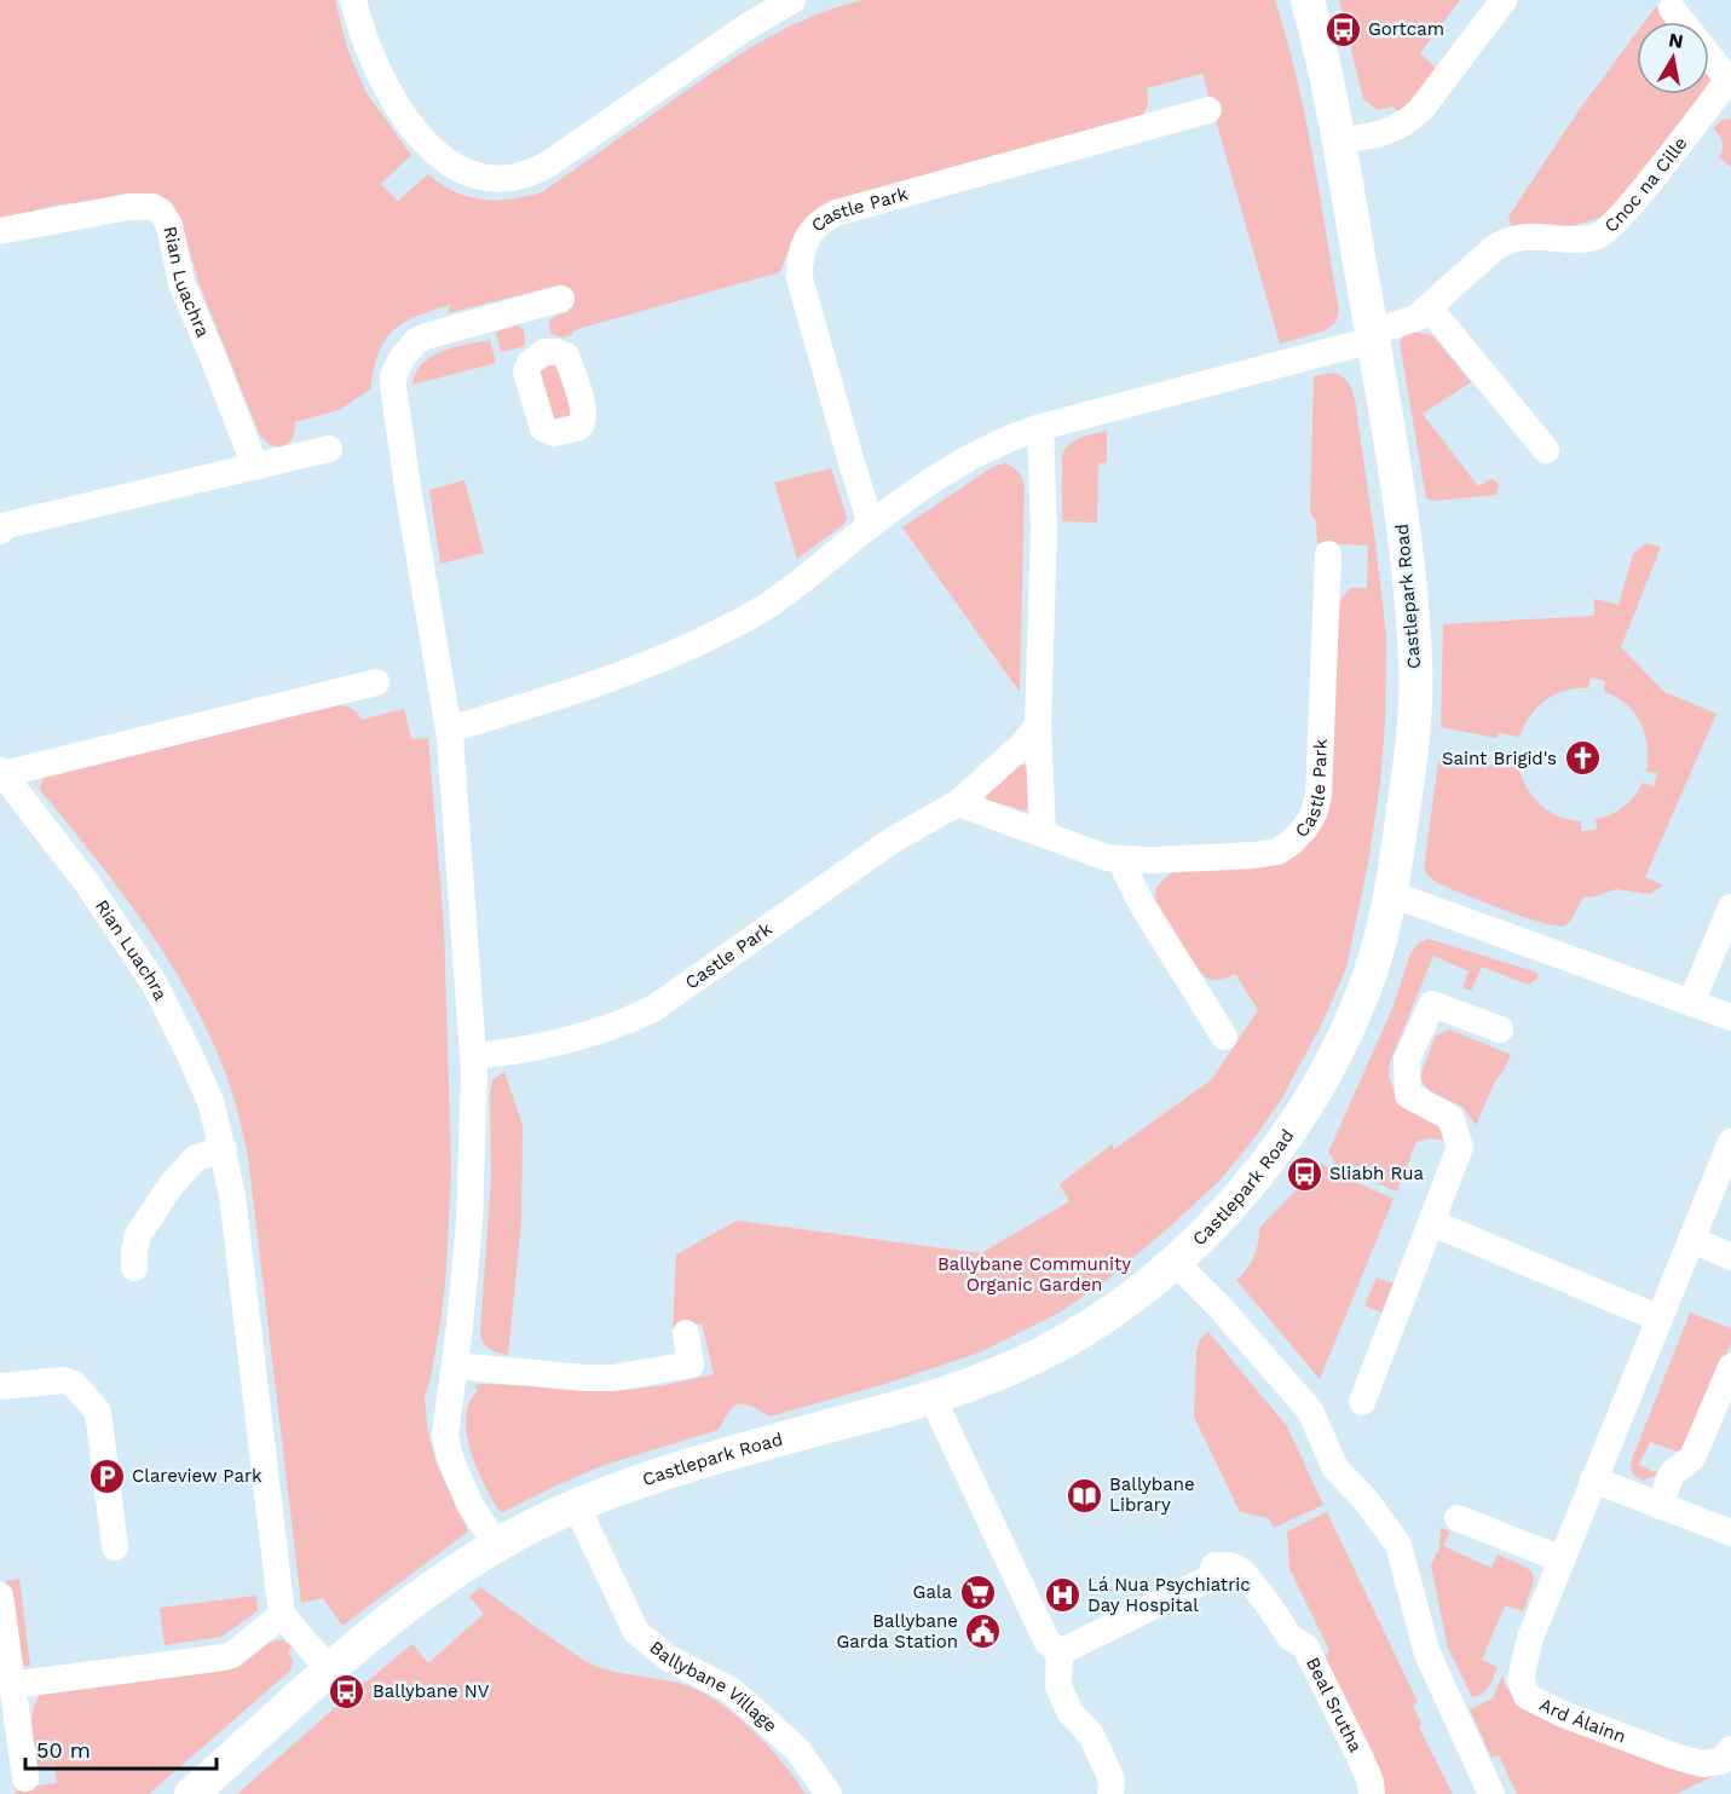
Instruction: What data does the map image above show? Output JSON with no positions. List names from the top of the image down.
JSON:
{
  "streets": {
    "street": [
      "Cnoc na Cille",
      "Castle Park",
      "Rian Luachra",
      "Castlepark Road",
      "Ballybane Village",
      "Beal Srutha",
      "Ard Álainn"
    ]
  },
  "crossings": [
    ["Cnoc na Cille", "Castlepark Road"],
    ["Castlepark Road", "Ballybane Village"]
  ],
  "parks": ["Ballybane Community Organic Garden"],
  "places": {
    "bus stop": ["Gortcam", "Sliabh Rua", "Ballybane NV"],
    "church": ["Saint Brigid's"],
    "parking": ["Clareview Park"],
    "library": ["Ballybane Library"],
    "supermarket": ["Gala"],
    "hospital": ["Lá Nua Psychiatric Day Hospital"],
    "public building": ["Ballybane Garda Station"]
  },
  "scale_bar": "50 m",
  "north": "top"
}
